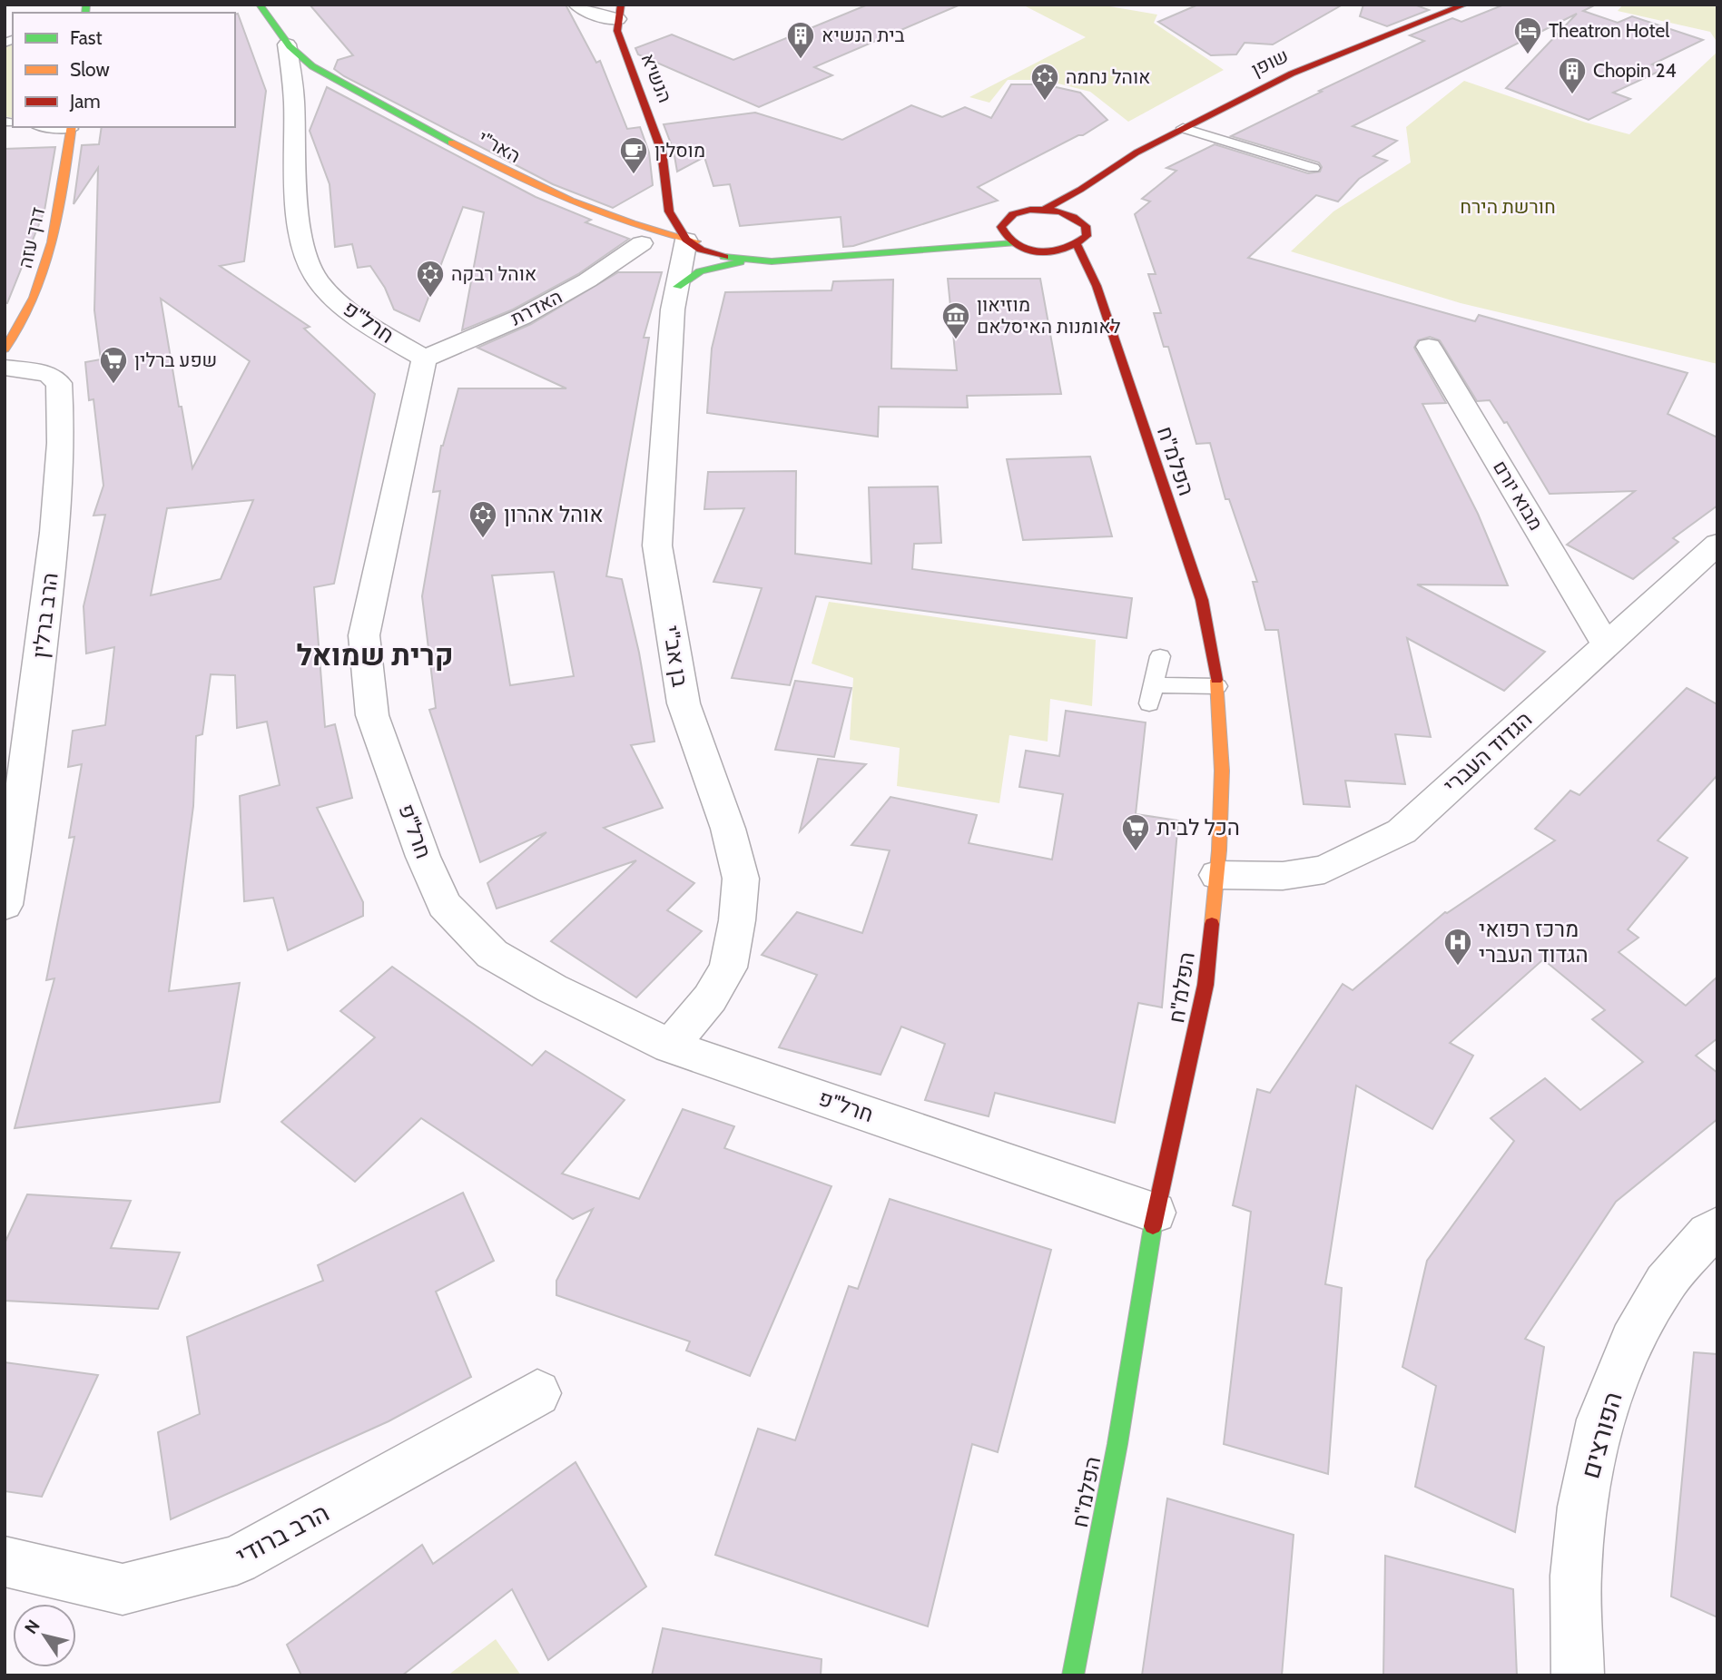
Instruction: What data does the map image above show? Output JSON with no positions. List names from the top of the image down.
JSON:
{
  "streets": {
    "street": [
      "שופן",
      "הנשיא",
      "האר\"י",
      "דרך עזה",
      "האדרת",
      "חרל\"פ",
      "הפלמ\"ח",
      "מבוא יורם",
      "הרב ברלין",
      "בן אב\"י",
      "הגדוד העברי",
      "הפורצים",
      "הרב ברודי"
    ]
  },
  "crossings": [
    ["הנשיא", "האר\"י"],
    ["הנשיא", "בן אב\"י"],
    ["האר\"י", "חרל\"פ"],
    ["האר\"י", "בן אב\"י"],
    ["האדרת", "חרל\"פ"],
    ["חרל\"פ", "הפלמ\"ח"],
    ["חרל\"פ", "בן אב\"י"],
    ["הפלמ\"ח", "הגדוד העברי"],
    ["מבוא יורם", "הגדוד העברי"]
  ],
  "districts": ["קרית שמואל"],
  "parks": ["חורשת הירח"],
  "places": {
    "hotel": ["Theatron Hotel"],
    "building": ["בית הנשיא", "Chopin 24"],
    "synagogue": ["אוהל נחמה", "אוהל רבקה", "אוהל אהרון"],
    "cafe": ["מוסלין"],
    "museum": ["מוזיאון לאומנות האיסלאם"],
    "supermarket": ["שפע ברלין", "הכל לבית"],
    "hospital": ["מרכז רפואי הגדוד העברי"]
  },
  "legend": ["Fast", "Slow", "Jam"],
  "north": "top left"
}
